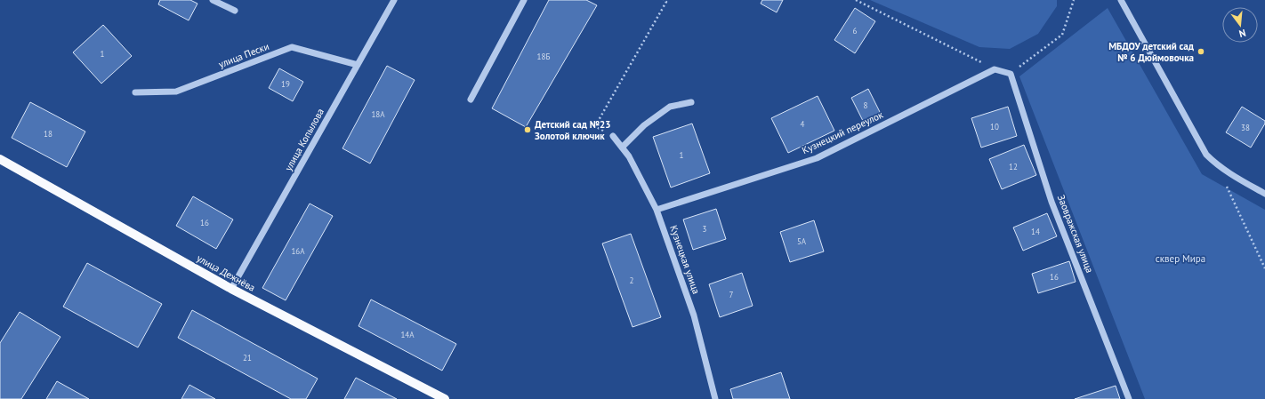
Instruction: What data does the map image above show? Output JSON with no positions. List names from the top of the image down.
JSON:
{
  "streets": {
    "main road": ["улица Дежнёва"],
    "street": [
      "улица Пески",
      "Кузнецкий переулок",
      "улица Копылова",
      "Заовражская улица",
      "Кузнецкая улица"
    ]
  },
  "crossings": [
    ["улица Пески", "улица Копылова"],
    ["Кузнецкий переулок", "Кузнецкая улица"],
    ["улица Копылова", "улица Дежнёва"]
  ],
  "parks": ["сквер Мира"],
  "places": ["МБДОУ детский сад № 6 Дюймовочка", "Детский сад №23 Золотой ключик"],
  "house_numbers": [
    "6",
    "1",
    "18Б",
    "19",
    "8",
    "18А",
    "4",
    "10",
    "38",
    "18",
    "1",
    "12",
    "16",
    "3",
    "14",
    "5А",
    "16А",
    "16",
    "2",
    "7",
    "14А",
    "21"
  ],
  "north": "bottom"
}
